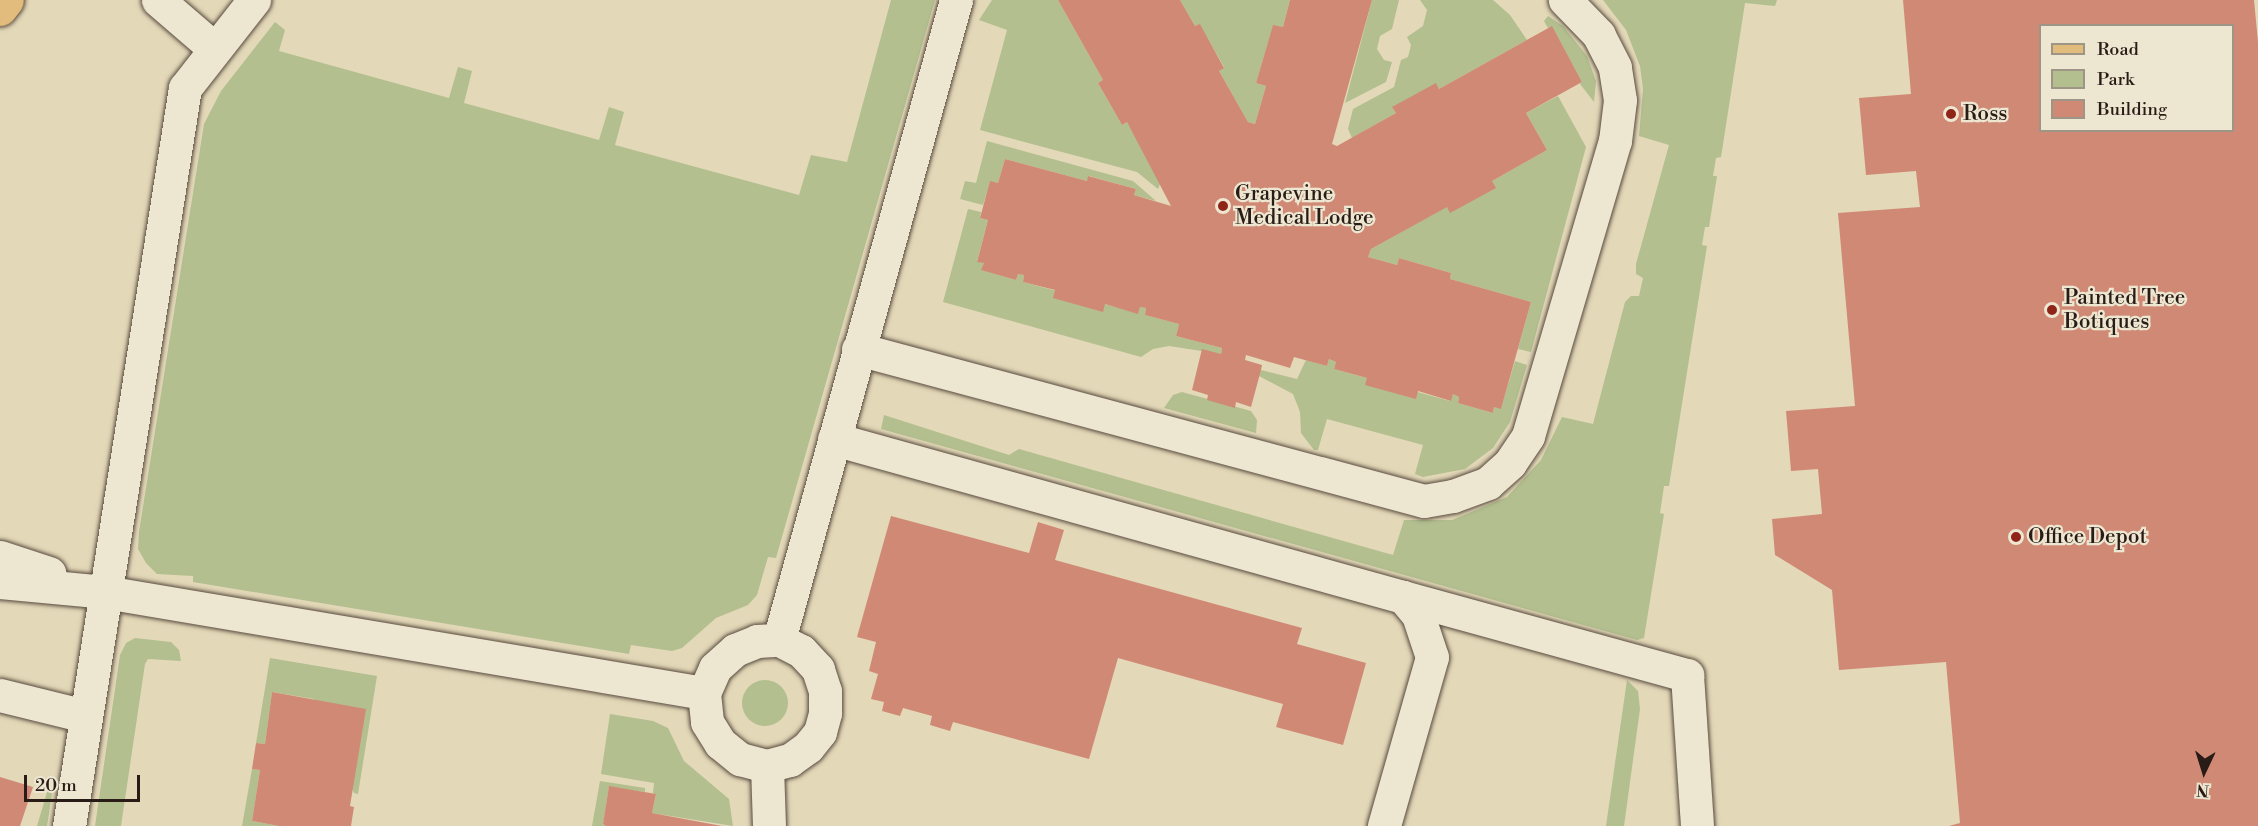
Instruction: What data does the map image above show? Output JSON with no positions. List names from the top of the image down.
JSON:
{
  "places": [
    "Ross",
    "Grapevine Medical Lodge",
    "Painted Tree Botiques",
    "Office Depot"
  ],
  "legend": ["Road", "Park", "Building"],
  "scale_bar": "20 m",
  "north": "bottom"
}
